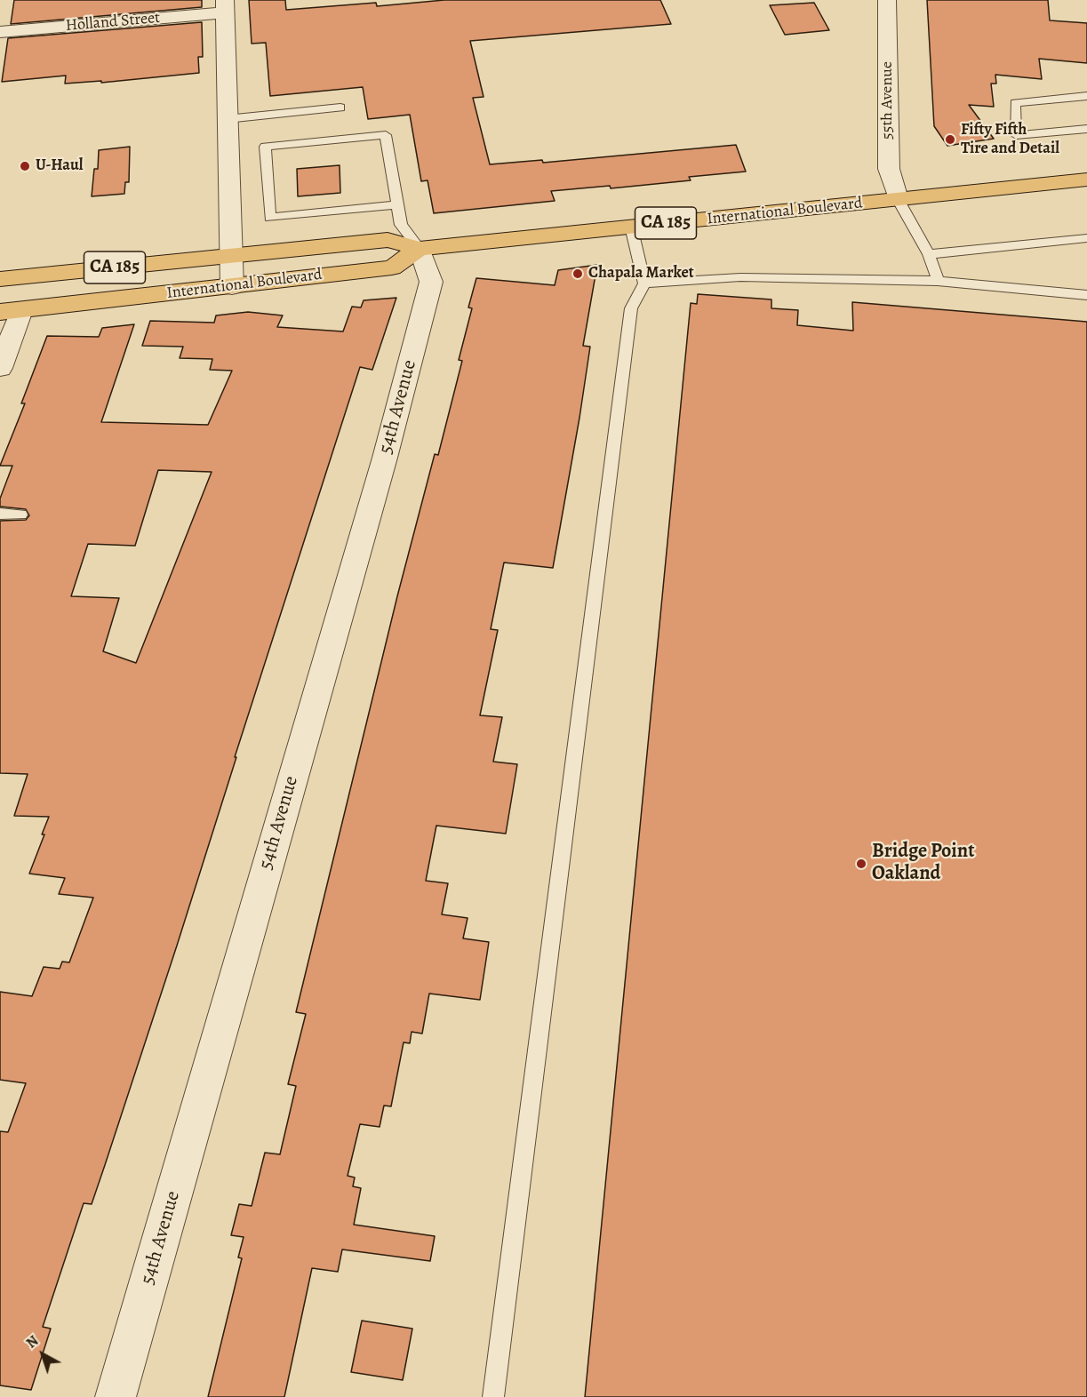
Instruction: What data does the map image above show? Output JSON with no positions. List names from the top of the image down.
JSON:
{
  "streets": {
    "main road": ["International Boulevard", "CA 185"],
    "street": ["Holland Street", "55th Avenue", "54th Avenue"]
  },
  "crossings": [
    ["55th Avenue", "International Boulevard"],
    ["International Boulevard", "54th Avenue"]
  ],
  "places": [
    "Fifty Fifth Tire and Detail",
    "U-Haul",
    "Chapala Market",
    "Bridge Point Oakland"
  ],
  "north": "top left"
}
